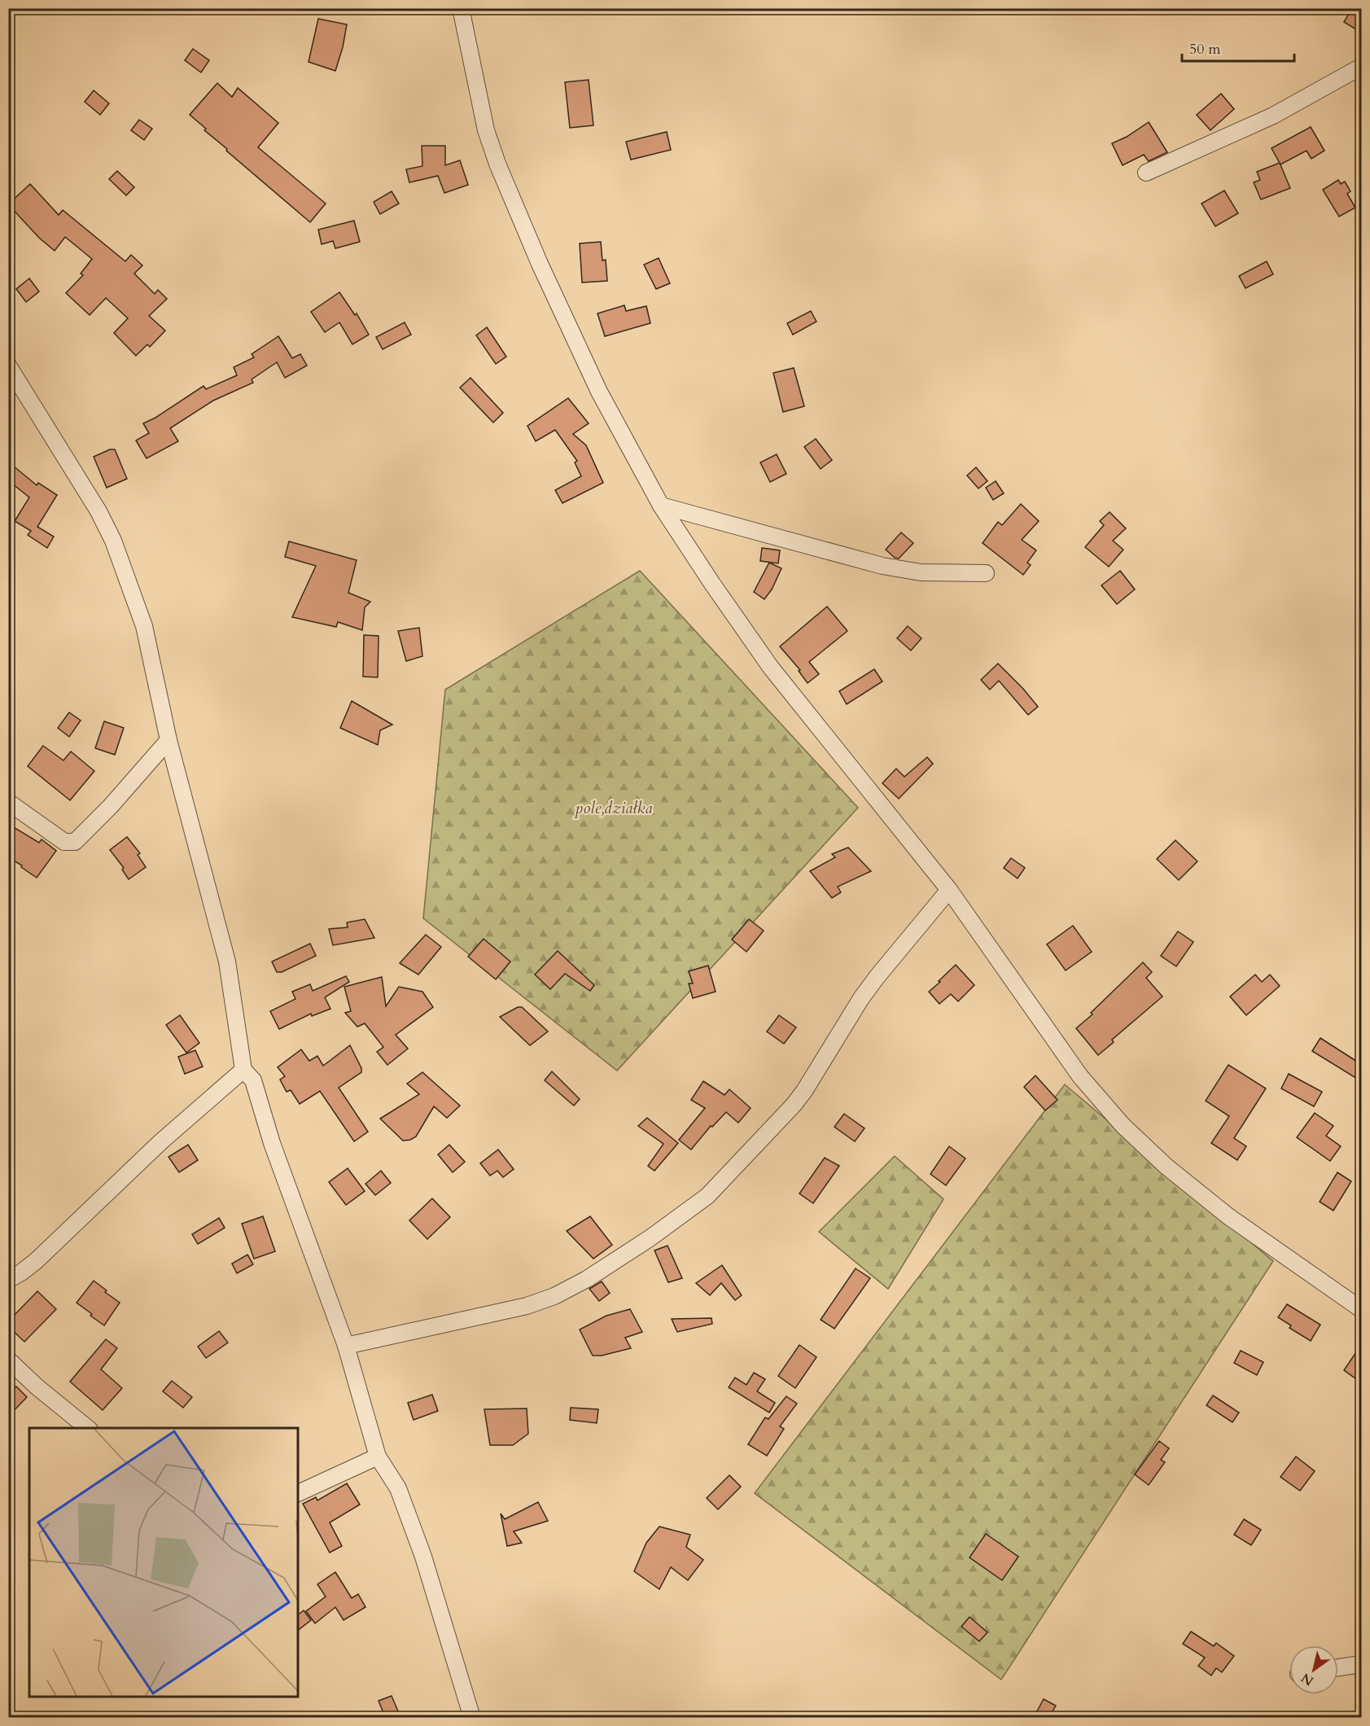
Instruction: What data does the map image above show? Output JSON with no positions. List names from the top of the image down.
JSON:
{
  "parks": ["pole,działka"],
  "scale_bar": "50 m",
  "north": "bottom left"
}
